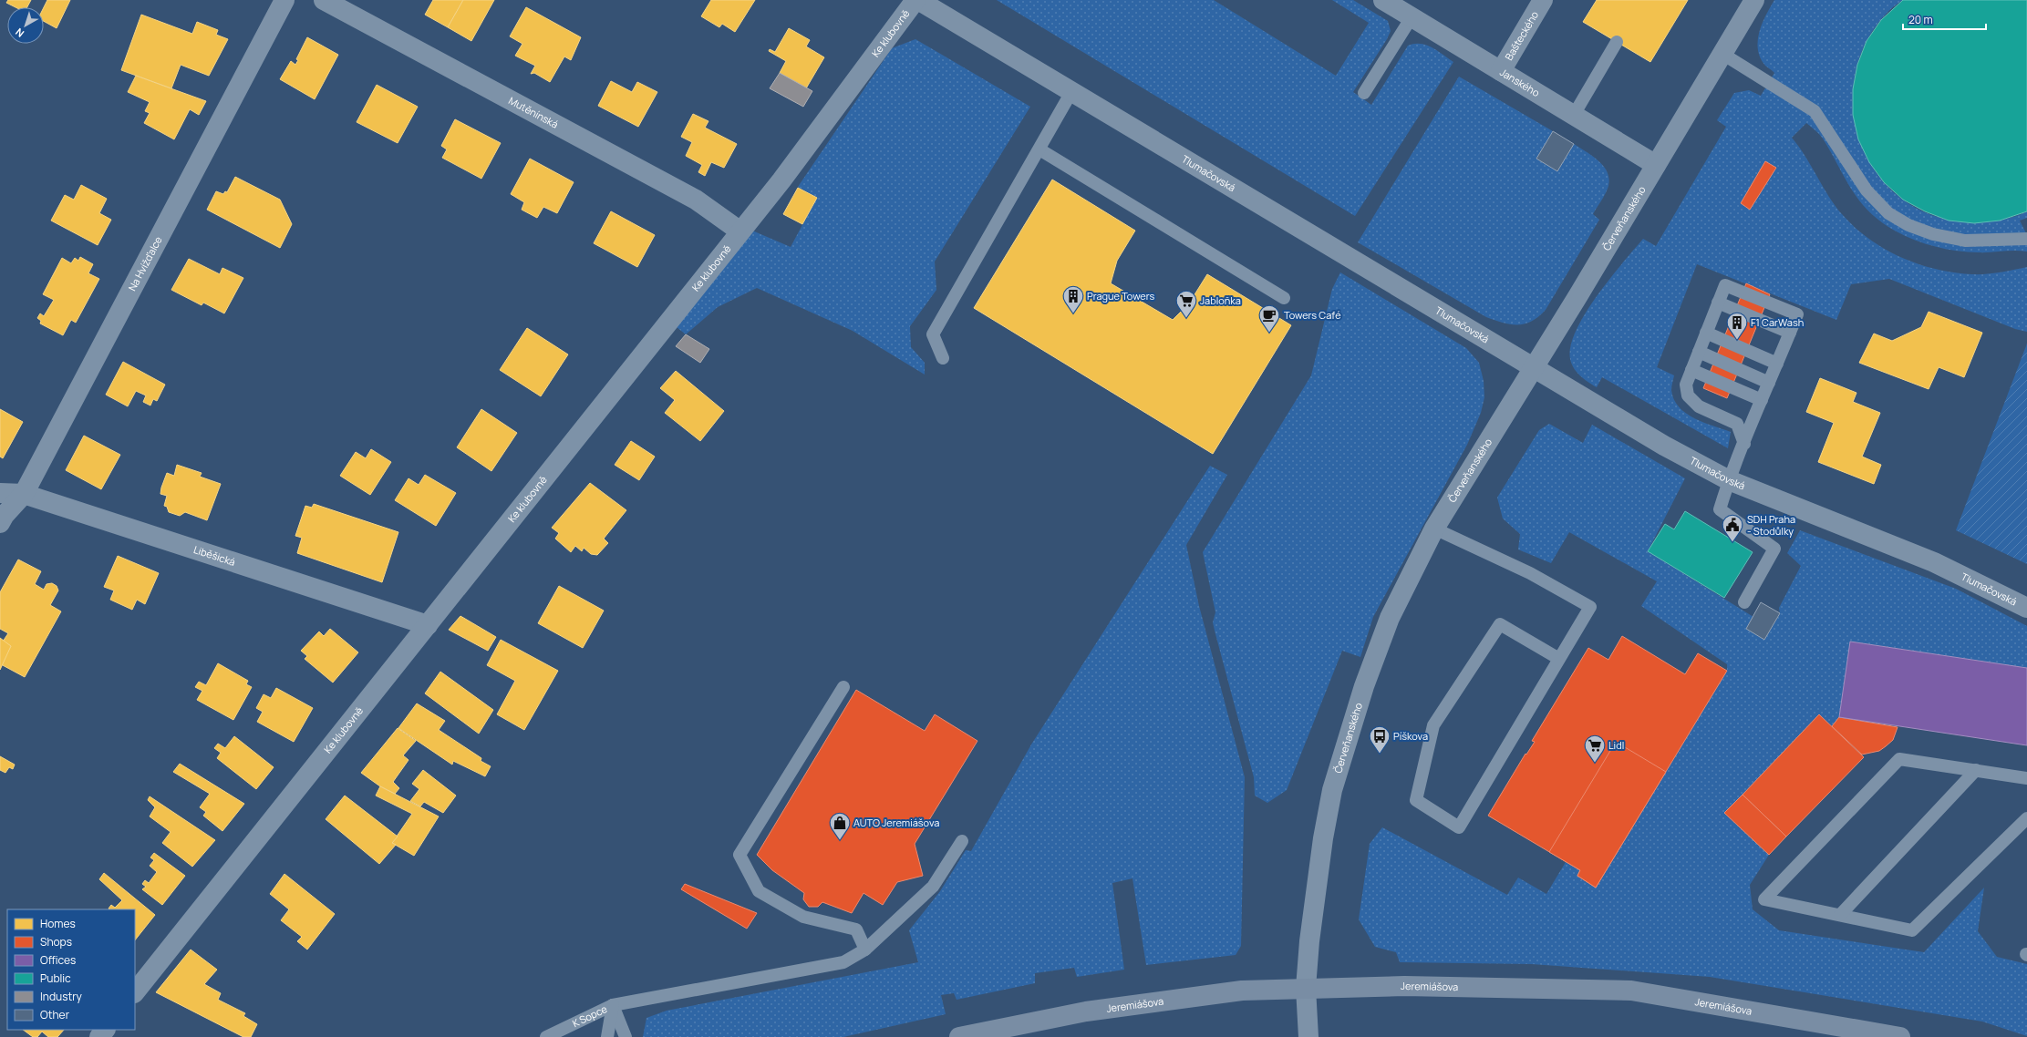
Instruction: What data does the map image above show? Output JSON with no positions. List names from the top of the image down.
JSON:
{
  "streets": {
    "main road": ["Jeremiášova"],
    "street": [
      "Ke klubovně",
      "Bašteckého",
      "Janského",
      "Mutěnínská",
      "Tlumačovská",
      "Červeňanského",
      "Na Hvížďalce",
      "Liběšická"
    ],
    "lane": ["K Sopce"]
  },
  "crossings": [
    ["Ke klubovně", "Mutěnínská"],
    ["Ke klubovně", "Liběšická"],
    ["Bašteckého", "Janského"],
    ["Janského", "Červeňanského"],
    ["Tlumačovská", "Červeňanského"],
    ["Červeňanského", "Jeremiášova"],
    ["Na Hvížďalce", "Liběšická"]
  ],
  "places": {
    "building": ["Prague Towers", "F1 CarWash"],
    "supermarket": ["Jabloňka", "Lidl"],
    "cafe": ["Towers Café"],
    "public building": ["SDH Praha - Stodůlky"],
    "bus stop": ["Píškova"],
    "shop": ["AUTO Jeremiášova"]
  },
  "legend": [
    "Homes",
    "Shops",
    "Offices",
    "Public",
    "Industry",
    "Other"
  ],
  "scale_bar": "20 m",
  "north": "bottom left"
}
